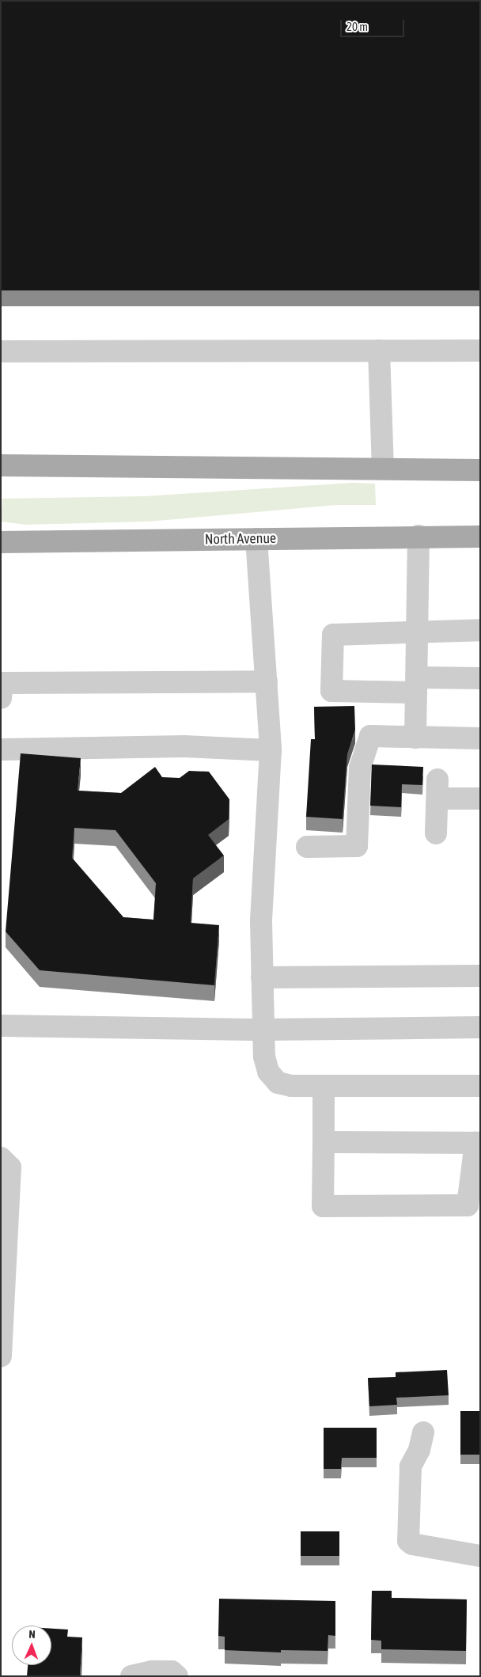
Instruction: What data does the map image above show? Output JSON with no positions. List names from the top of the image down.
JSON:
{
  "streets": {
    "main road": ["North Avenue"]
  },
  "scale_bar": "20 m",
  "north": "top"
}
